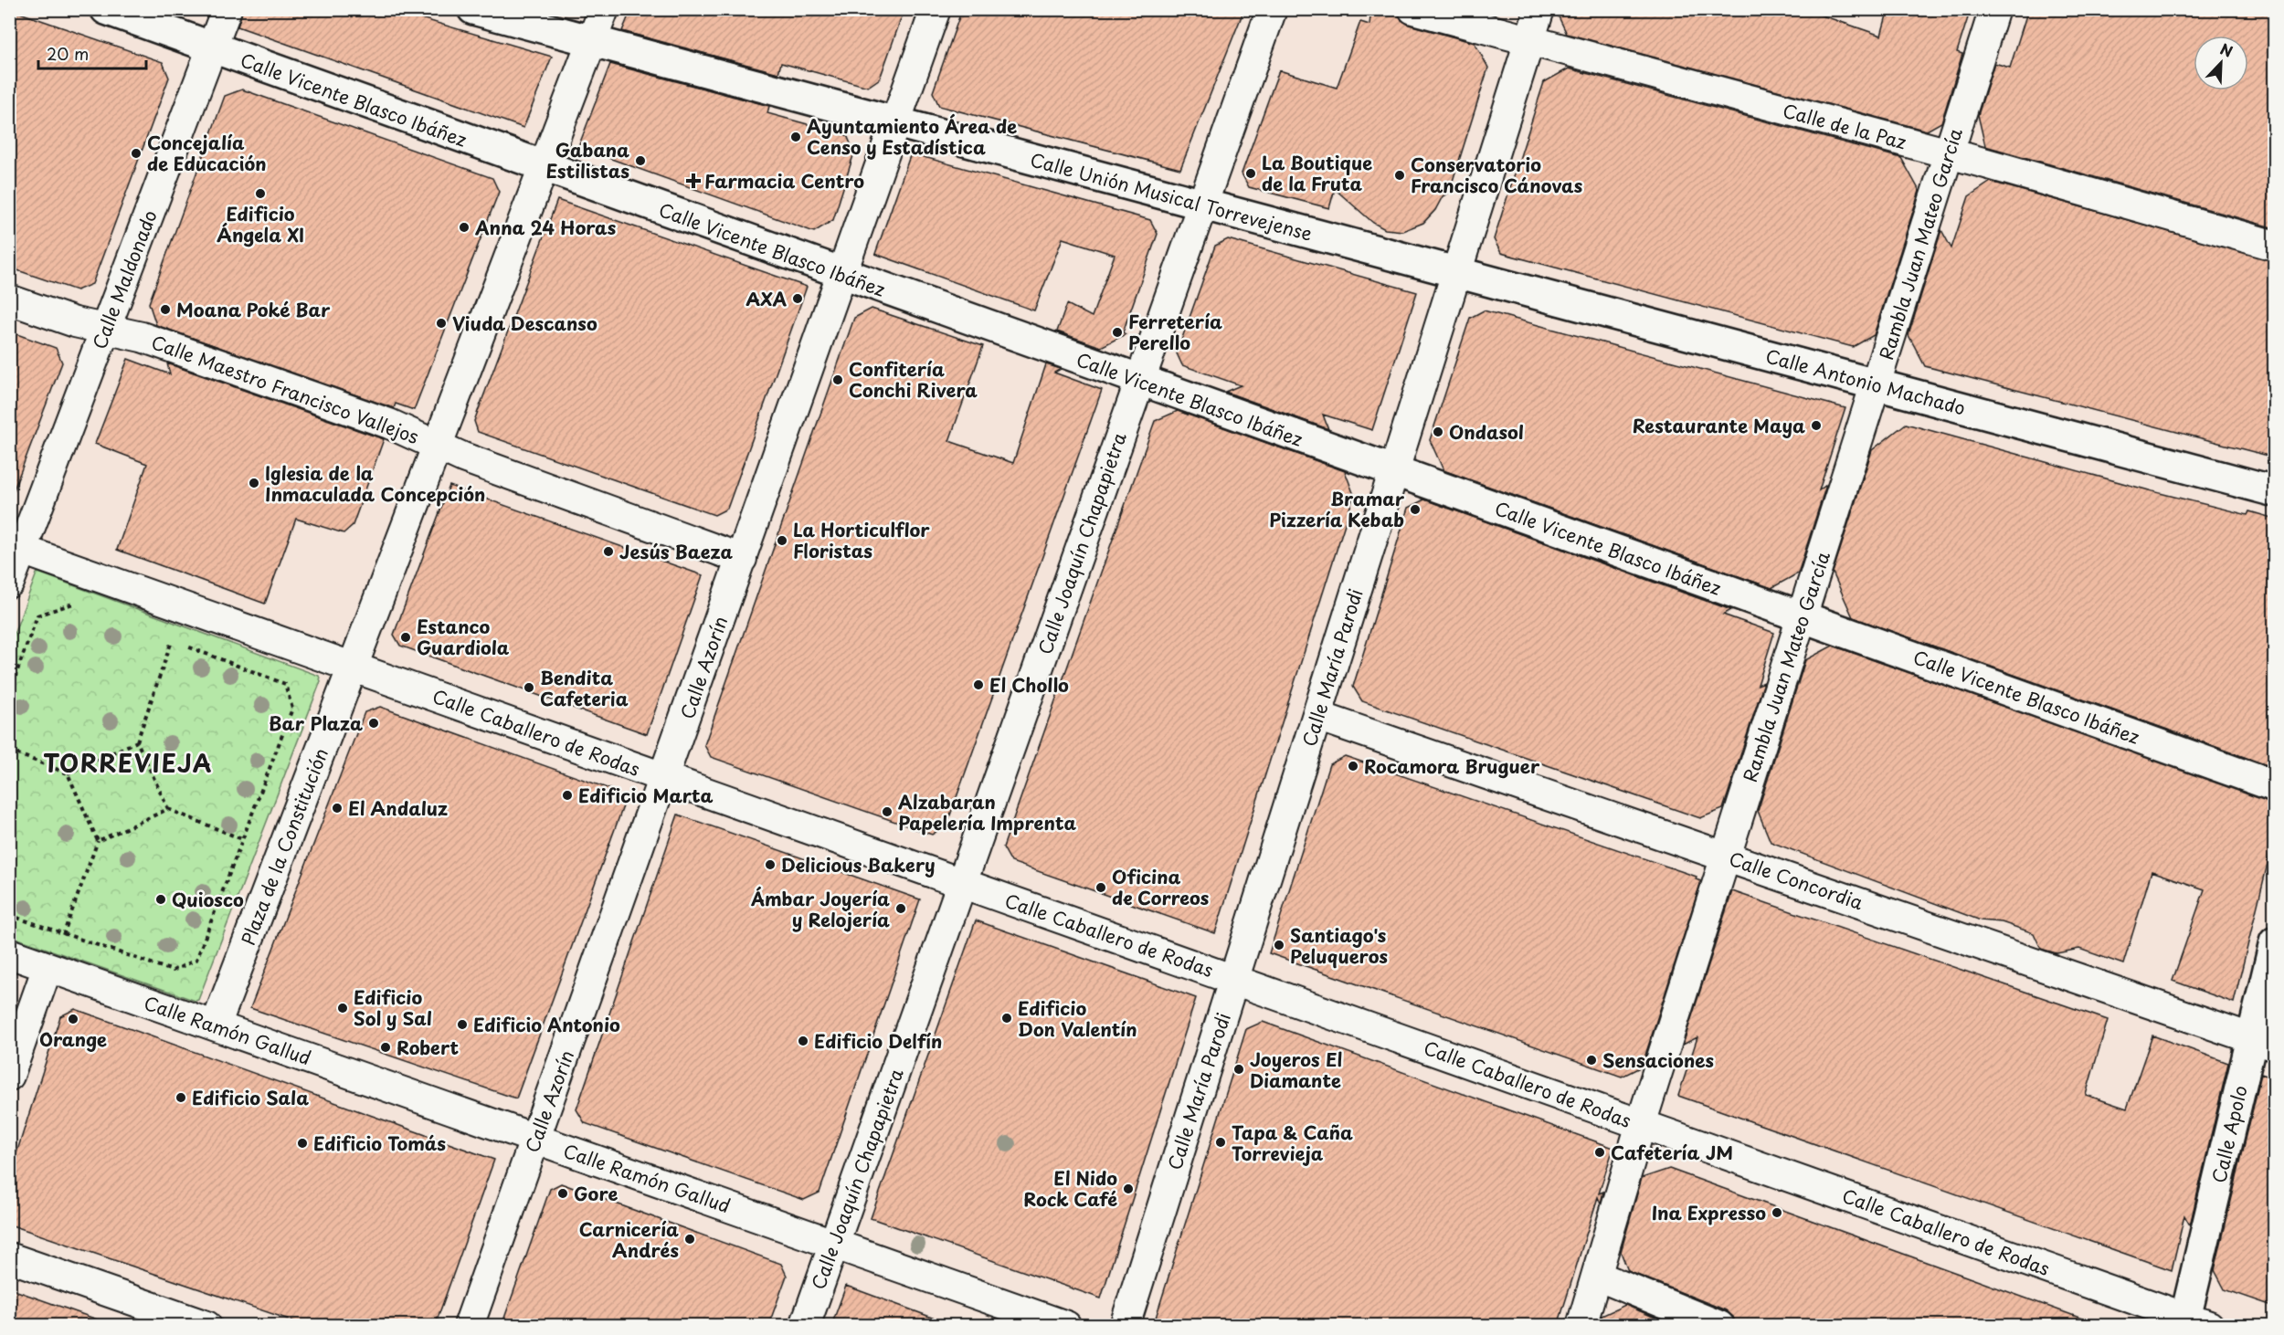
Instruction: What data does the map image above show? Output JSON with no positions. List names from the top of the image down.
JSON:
{
  "streets": {
    "street": [
      "Calle Vicente Blasco Ibáñez",
      "Calle de la Paz",
      "Calle Unión Musical Torrevejense",
      "Rambla Juan Mateo García",
      "Calle Maldonado",
      "Calle Antonio Machado",
      "Calle Maestro Francisco Vallejos",
      "Calle Joaquín Chapapietra",
      "Calle Azorín",
      "Calle María Parodi",
      "Calle Caballero de Rodas",
      "Plaza de la Constitución",
      "Calle Concordia",
      "Calle Ramón Gallud",
      "Calle Apolo"
    ]
  },
  "crossings": [
    ["Calle Vicente Blasco Ibáñez", "Rambla Juan Mateo García"],
    ["Calle Vicente Blasco Ibáñez", "Calle Maldonado"],
    ["Calle Vicente Blasco Ibáñez", "Calle Joaquín Chapapietra"],
    ["Calle Vicente Blasco Ibáñez", "Calle Azorín"],
    ["Calle Vicente Blasco Ibáñez", "Calle María Parodi"],
    ["Calle Vicente Blasco Ibáñez", "Plaza de la Constitución"],
    ["Calle de la Paz", "Rambla Juan Mateo García"],
    ["Calle de la Paz", "Calle María Parodi"],
    ["Calle Unión Musical Torrevejense", "Calle Antonio Machado"],
    ["Calle Unión Musical Torrevejense", "Calle Joaquín Chapapietra"],
    ["Calle Unión Musical Torrevejense", "Calle Azorín"],
    ["Calle Unión Musical Torrevejense", "Calle María Parodi"],
    ["Calle Unión Musical Torrevejense", "Plaza de la Constitución"],
    ["Rambla Juan Mateo García", "Calle Antonio Machado"],
    ["Rambla Juan Mateo García", "Calle Caballero de Rodas"],
    ["Rambla Juan Mateo García", "Calle Concordia"],
    ["Calle Maldonado", "Calle Maestro Francisco Vallejos"],
    ["Calle Maldonado", "Calle Caballero de Rodas"],
    ["Calle Antonio Machado", "Calle María Parodi"],
    ["Calle Maestro Francisco Vallejos", "Calle Azorín"],
    ["Calle Maestro Francisco Vallejos", "Plaza de la Constitución"],
    ["Calle Joaquín Chapapietra", "Calle Caballero de Rodas"],
    ["Calle Joaquín Chapapietra", "Calle Ramón Gallud"],
    ["Calle Azorín", "Calle Caballero de Rodas"],
    ["Calle Azorín", "Calle Ramón Gallud"],
    ["Calle María Parodi", "Calle Caballero de Rodas"],
    ["Calle María Parodi", "Calle Concordia"],
    ["Calle Caballero de Rodas", "Plaza de la Constitución"],
    ["Calle Caballero de Rodas", "Calle Apolo"],
    ["Plaza de la Constitución", "Calle Ramón Gallud"],
    ["Calle Concordia", "Calle Apolo"]
  ],
  "districts": ["TORREVIEJA"],
  "places": {
    "other": [
      "Ayuntamiento Área de Censo y Estadística",
      "Concejalía de Educación",
      "Gabana Estilistas",
      "La Boutique de la Fruta",
      "Conservatorio Francisco Cánovas",
      "Edificio Ángela XI",
      "Anna 24 Horas",
      "AXA",
      "Moana Poké Bar",
      "Viuda Descanso",
      "Ferretería Perello",
      "Confitería Conchi Rivera",
      "Restaurante Maya",
      "Ondasol",
      "Iglesia de la Inmaculada Concepción",
      "Bramar Pizzería Kebab",
      "La Horticulflor Floristas",
      "Jesús Baeza",
      "Estanco Guardiola",
      "El Chollo",
      "Bendita Cafeteria",
      "Bar Plaza",
      "Rocamora Bruguer",
      "Edificio Marta",
      "El Andaluz",
      "Alzabaran Papelería Imprenta",
      "Delicious Bakery",
      "Oficina de Correos",
      "Quiosco",
      "Ámbar Joyería y Relojería",
      "Santiago's Peluqueros",
      "Edificio Sol y Sal",
      "Edificio Don Valentín",
      "Orange",
      "Edificio Antonio",
      "Edificio Delfín",
      "Robert",
      "Sensaciones",
      "Joyeros El Diamante",
      "Edificio Sala",
      "Tapa & Caña Torrevieja",
      "Edificio Tomás",
      "Cafetería JM",
      "El Nido Rock Café",
      "Gore",
      "Ina Expresso",
      "Carnicería Andrés"
    ],
    "health": ["Farmacia Centro"]
  },
  "scale_bar": "20 m",
  "north": "top right"
}
